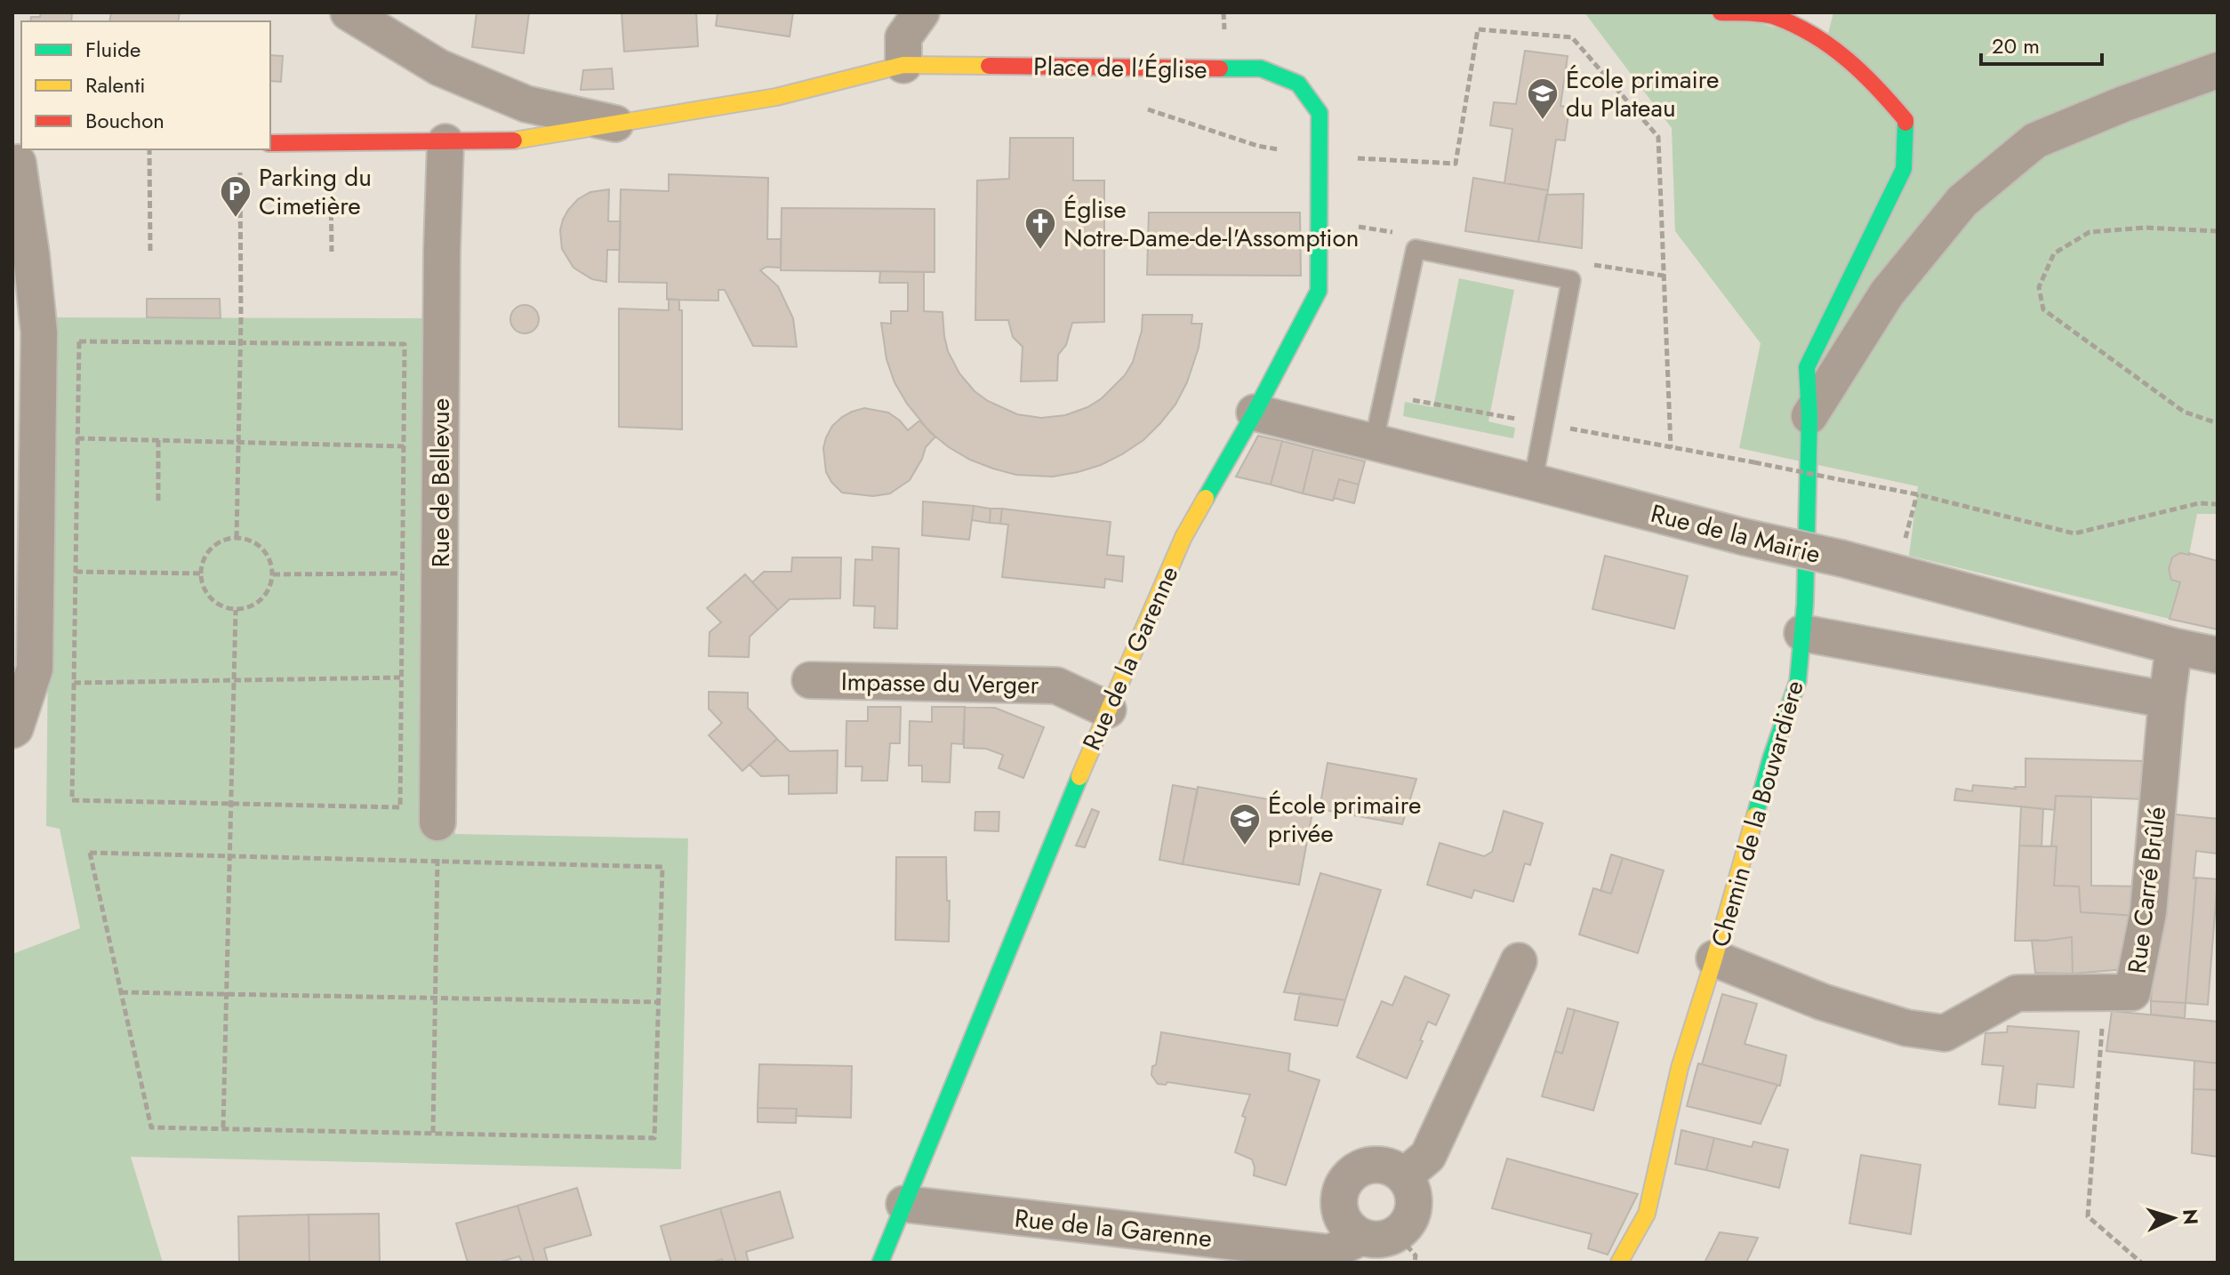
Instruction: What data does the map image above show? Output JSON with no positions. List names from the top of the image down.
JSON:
{
  "streets": {
    "street": [
      "Place de l'Église",
      "Rue de Bellevue",
      "Rue de la Mairie",
      "Rue de la Garenne",
      "Impasse du Verger",
      "Chemin de la Bouvardière",
      "Rue Carré Brûlé"
    ]
  },
  "crossings": [
    ["Place de l'Église", "Rue de la Garenne"],
    ["Rue de la Mairie", "Rue de la Garenne"],
    ["Rue de la Mairie", "Rue Carré Brûlé"],
    ["Rue de la Garenne", "Impasse du Verger"],
    ["Chemin de la Bouvardière", "Rue Carré Brûlé"]
  ],
  "places": {
    "school or university": ["École primaire du Plateau", "École primaire privée"],
    "parking": ["Parking du Cimetière"],
    "church": ["Église Notre-Dame-de-l'Assomption"]
  },
  "legend": ["Fluide", "Ralenti", "Bouchon"],
  "scale_bar": "20 m",
  "north": "right"
}
